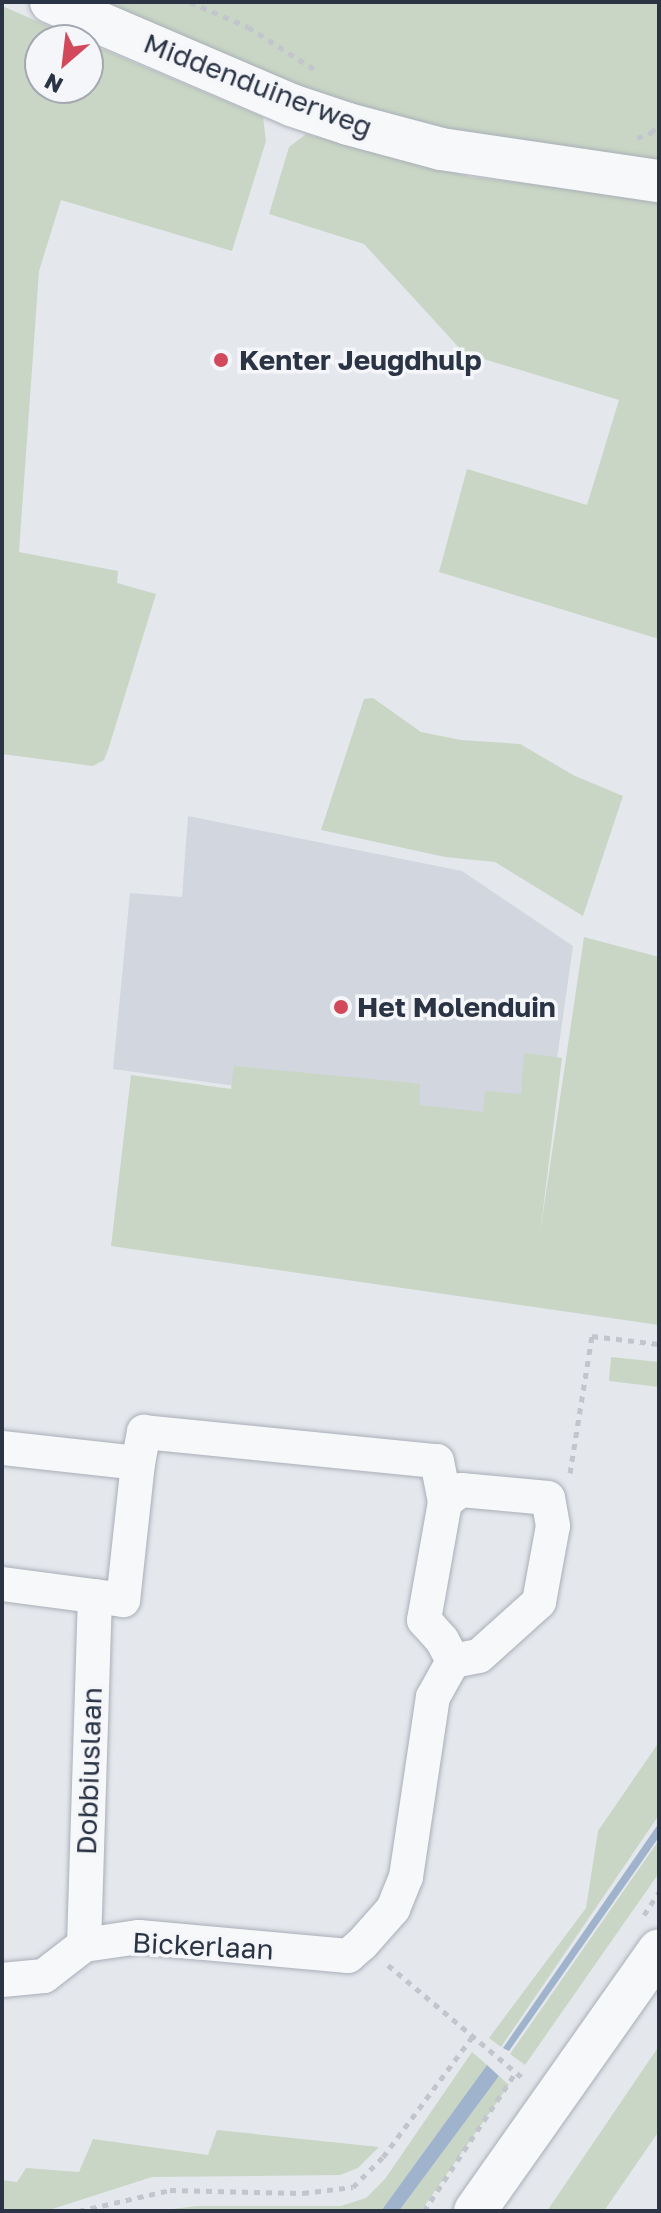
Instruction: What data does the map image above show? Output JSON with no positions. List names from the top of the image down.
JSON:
{
  "streets": {
    "street": ["Middenduinerweg", "Dobbiuslaan", "Bickerlaan"]
  },
  "crossings": [
    ["Dobbiuslaan", "Bickerlaan"]
  ],
  "places": ["Kenter Jeugdhulp", "Het Molenduin"],
  "north": "bottom left"
}
